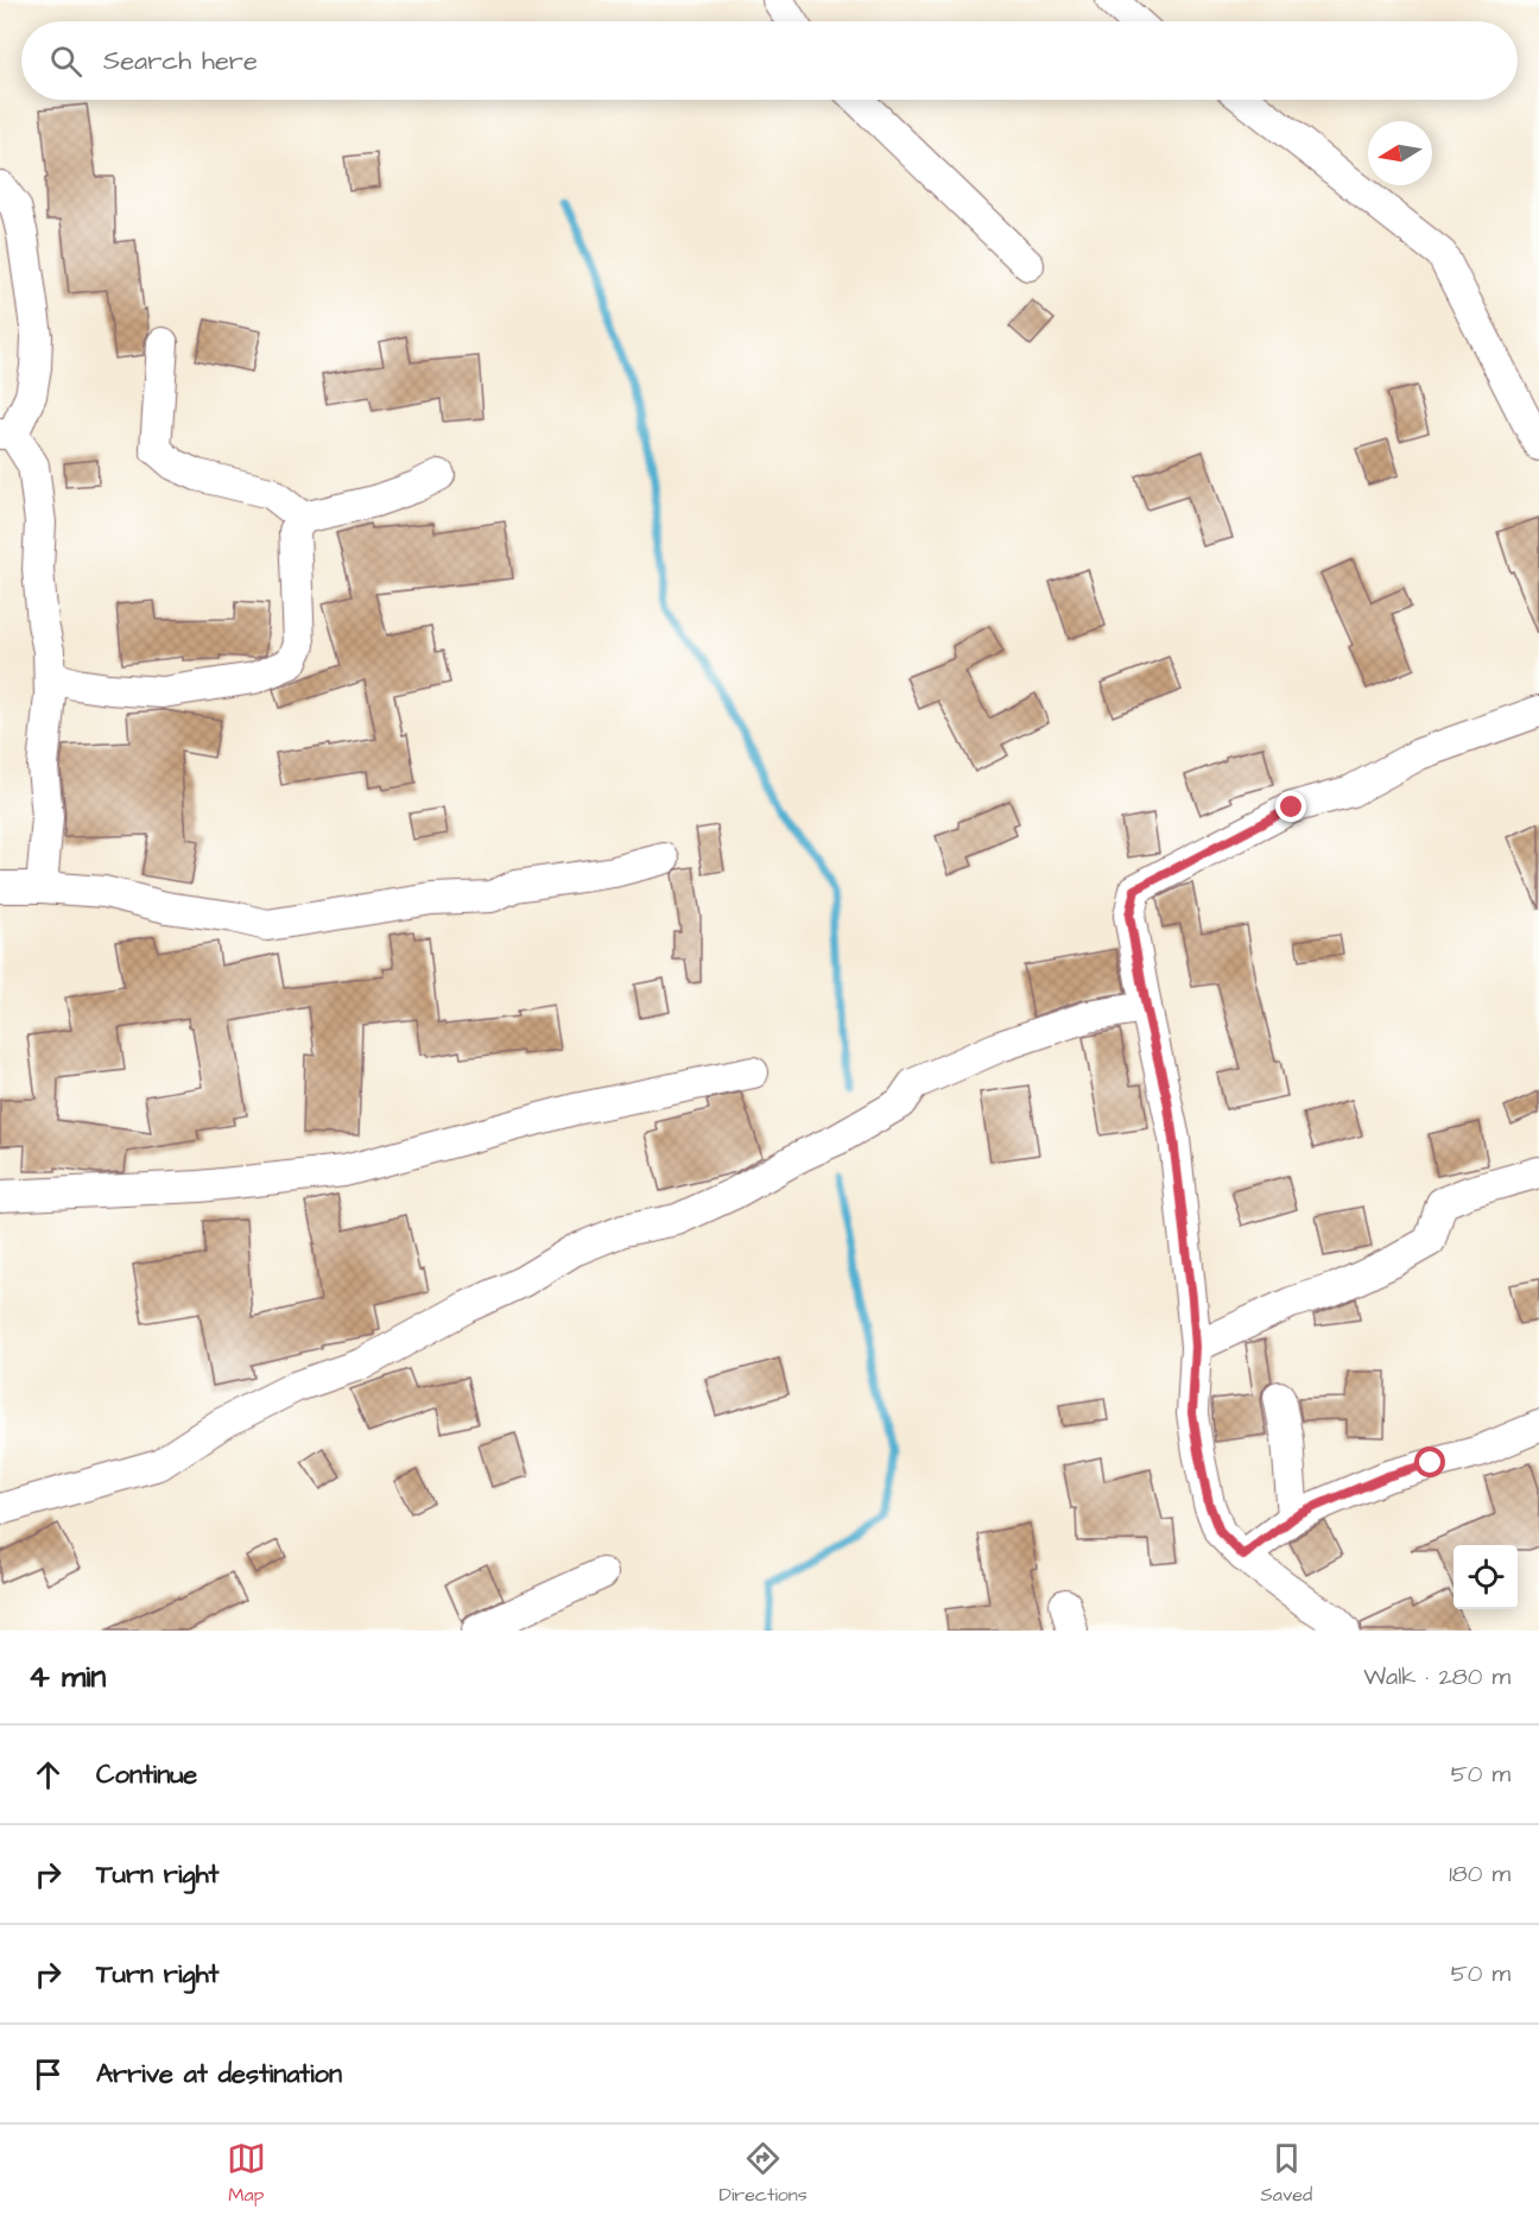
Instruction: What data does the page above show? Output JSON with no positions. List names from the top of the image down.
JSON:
{
  "north": "left",
  "page": {
    "search": "Search here",
    "heading": ["4 min", "Walk · 280 m"],
    "list": [
      ["Continue", "50 m"],
      ["Turn right", "180 m"],
      ["Turn right", "50 m"],
      "Arrive at destination"
    ],
    "nav": ["Map", "Directions", "Saved"]
  }
}
